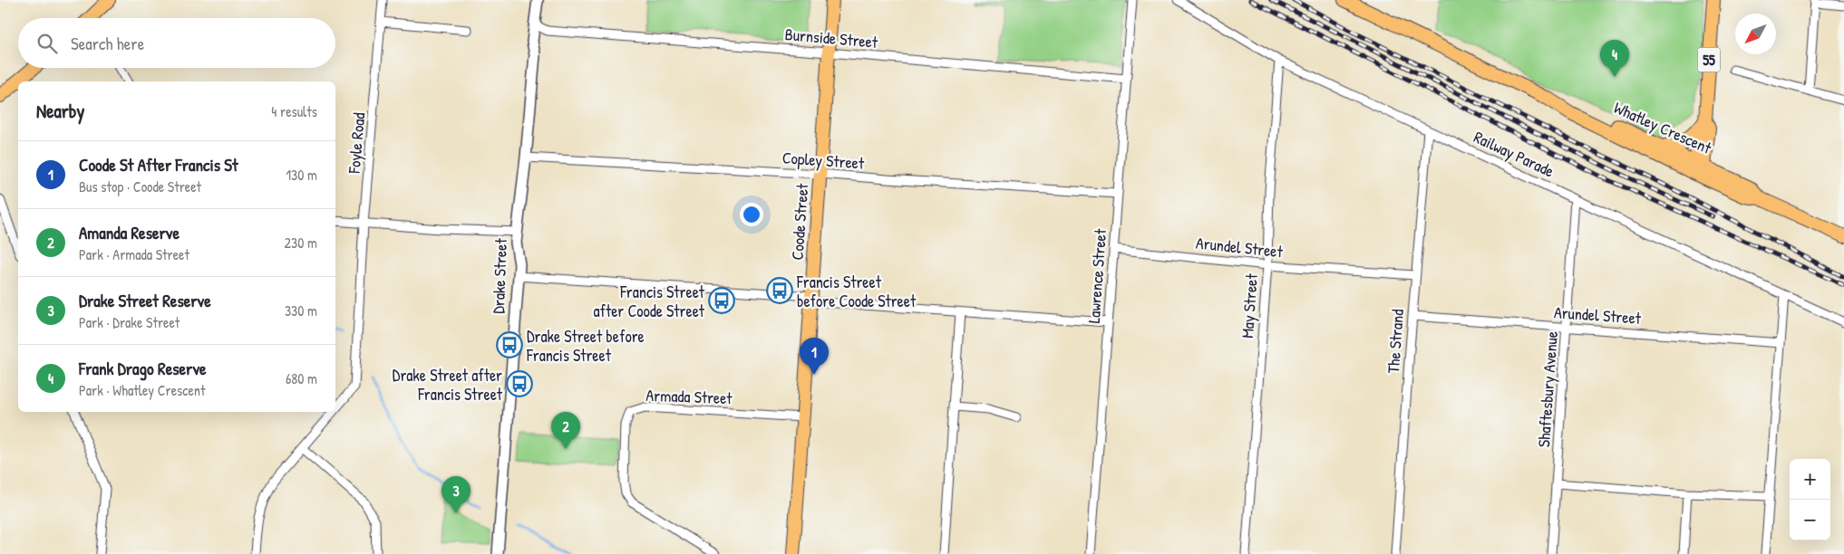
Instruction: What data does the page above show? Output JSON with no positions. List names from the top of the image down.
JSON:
{
  "streets": {
    "main road": ["55", "Whatley Crescent", "Coode Street"],
    "street": [
      "Burnside Street",
      "Foyle Road",
      "Railway Parade",
      "Copley Street",
      "Arundel Street",
      "Drake Street",
      "Lawrence Street",
      "May Street",
      "The Strand",
      "Shaftesbury Avenue",
      "Armada Street"
    ]
  },
  "crossings": [
    ["Burnside Street", "Coode Street"],
    ["Burnside Street", "Drake Street"],
    ["Burnside Street", "Lawrence Street"],
    ["55", "Whatley Crescent"],
    ["Railway Parade", "May Street"],
    ["Railway Parade", "The Strand"],
    ["Railway Parade", "Shaftesbury Avenue"],
    ["Copley Street", "Coode Street"],
    ["Copley Street", "Drake Street"],
    ["Copley Street", "Lawrence Street"],
    ["Coode Street", "Armada Street"],
    ["Arundel Street", "Lawrence Street"],
    ["Arundel Street", "May Street"],
    ["Arundel Street", "The Strand"],
    ["Arundel Street", "Shaftesbury Avenue"]
  ],
  "places": {
    "bus stop": [
      "Francis Street before Coode Street",
      "Francis Street after Coode Street",
      "Drake Street before Francis Street",
      "Drake Street after Francis Street"
    ]
  },
  "north": "bottom left",
  "page": {
    "search": "Search here",
    "pins": [
      "4",
      "1",
      "2",
      "3"
    ],
    "heading": ["Nearby", "4 results"],
    "list": [
      {
        "mark": "1",
        "name": "Coode St After Francis St",
        "note": "Bus stop · Coode Street",
        "value": "130 m"
      },
      {
        "mark": "2",
        "name": "Amanda Reserve",
        "note": "Park · Armada Street",
        "value": "230 m"
      },
      {
        "mark": "3",
        "name": "Drake Street Reserve",
        "note": "Park · Drake Street",
        "value": "330 m"
      },
      {
        "mark": "4",
        "name": "Frank Drago Reserve",
        "note": "Park · Whatley Crescent",
        "value": "680 m"
      }
    ],
    "map_buttons": ["+", "−"]
  }
}
